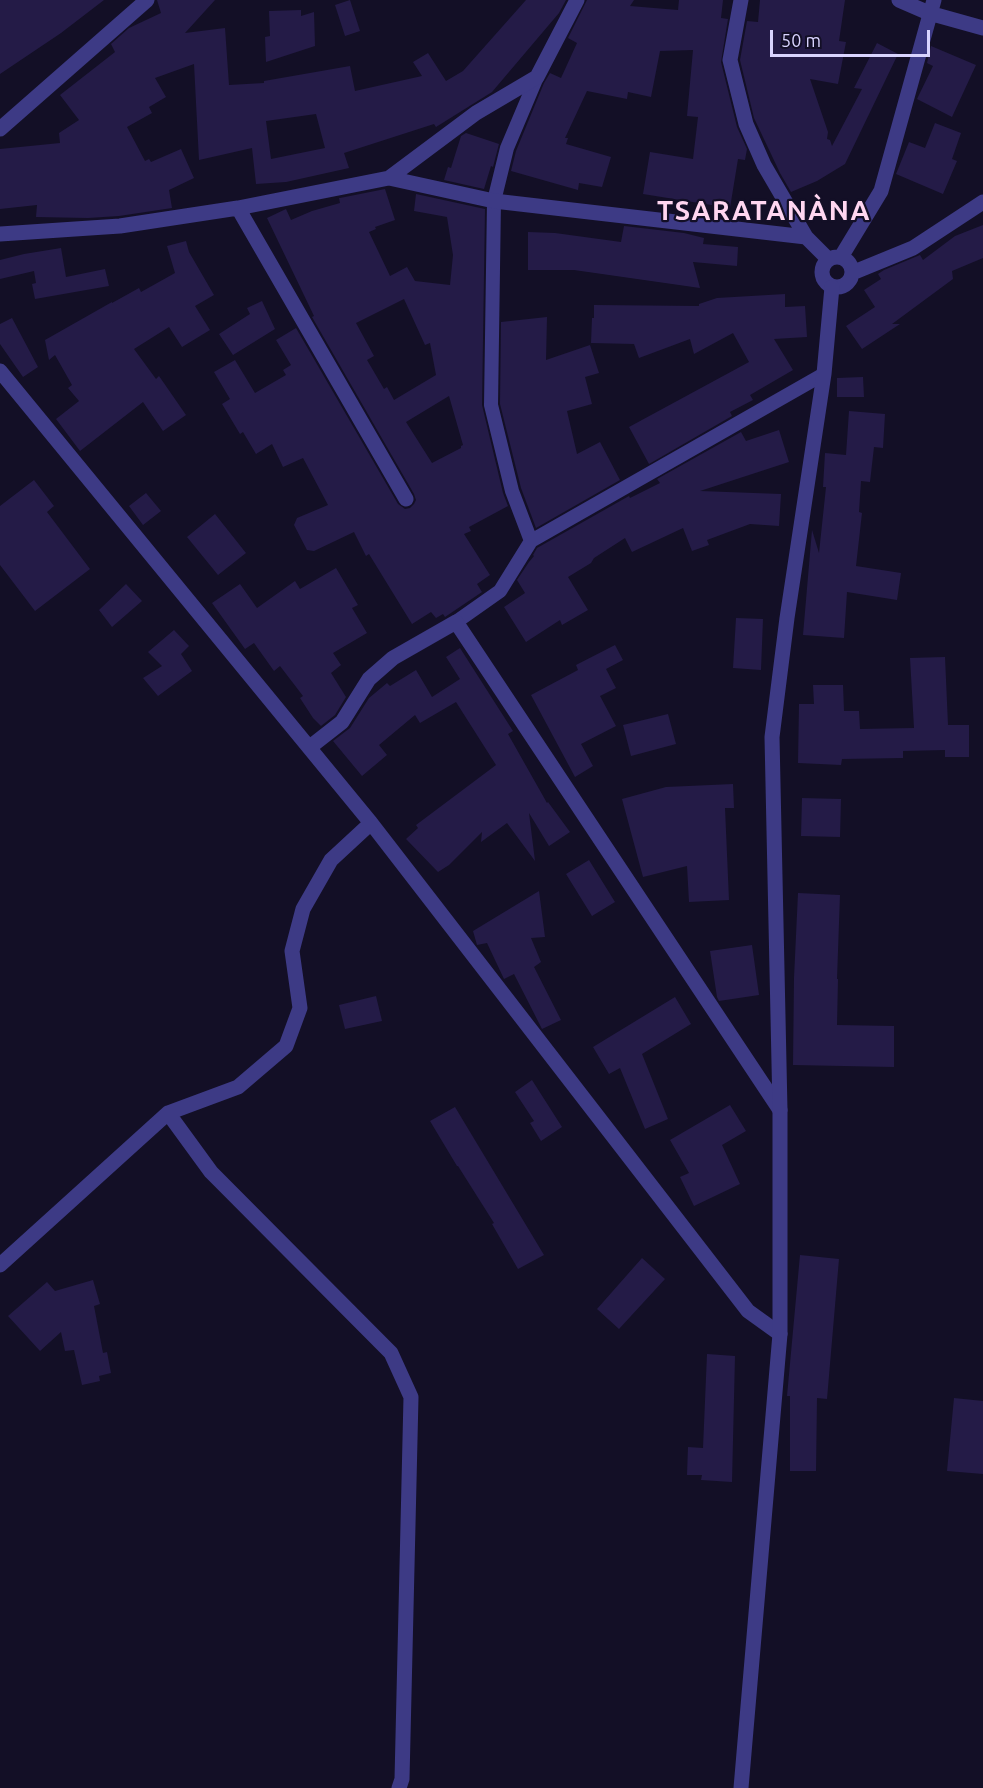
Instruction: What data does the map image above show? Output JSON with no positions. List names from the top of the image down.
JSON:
{
  "districts": ["TSARATANÀNA"],
  "scale_bar": "50 m"
}
